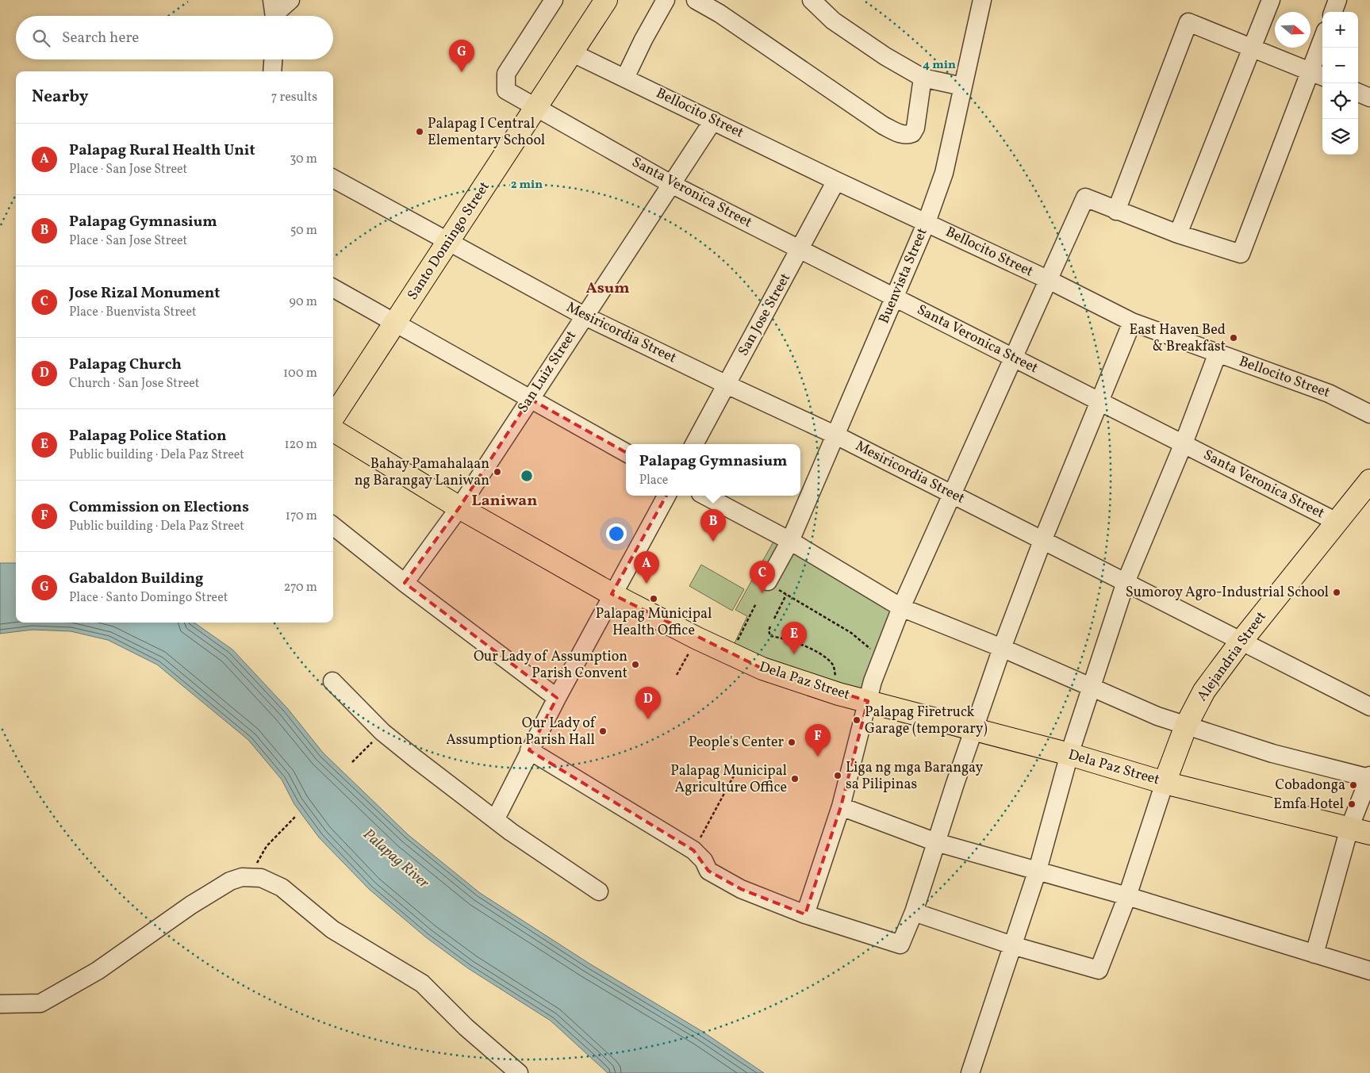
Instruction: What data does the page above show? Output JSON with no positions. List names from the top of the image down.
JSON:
{
  "streets": {
    "main road": ["Santo Domingo Street", "Alejandria Street", "Dela Paz Street"],
    "street": [
      "Bellocito Street",
      "Santa Veronica Street",
      "Buenvista Street",
      "San Jose Street",
      "Mesiricordia Street",
      "San Luiz Street"
    ]
  },
  "crossings": [
    ["Bellocito Street", "Santo Domingo Street"],
    ["Bellocito Street", "Buenvista Street"],
    ["Bellocito Street", "San Jose Street"],
    ["Bellocito Street", "San Luiz Street"],
    ["Santa Veronica Street", "Santo Domingo Street"],
    ["Santa Veronica Street", "Buenvista Street"],
    ["Santa Veronica Street", "San Jose Street"],
    ["Santa Veronica Street", "San Luiz Street"],
    ["Santa Veronica Street", "Alejandria Street"],
    ["Santo Domingo Street", "Mesiricordia Street"],
    ["Buenvista Street", "Mesiricordia Street"],
    ["San Jose Street", "Mesiricordia Street"],
    ["Mesiricordia Street", "San Luiz Street"],
    ["Mesiricordia Street", "Alejandria Street"],
    ["San Luiz Street", "Dela Paz Street"],
    ["Alejandria Street", "Dela Paz Street"]
  ],
  "districts": ["Asum", "Laniwan"],
  "water": ["Palapag River"],
  "places": [
    "Palapag I Central Elementary School",
    "East Haven Bed & Breakfast",
    "Bahay Pamahalaan ng Barangay Laniwan",
    "Sumoroy Agro-Industrial School",
    "Palapag Municipal Health Office",
    "Our Lady of Assumption Parish Convent",
    "Palapag Firetruck Garage (temporary)",
    "Our Lady of Assumption Parish Hall",
    "People's Center",
    "Liga ng mga Barangay sa Pilipinas",
    "Palapag Municipal Agriculture Office",
    "Cobadonga",
    "Emfa Hotel"
  ],
  "north": "right",
  "page": {
    "map_buttons": ["+", "−"],
    "search": "Search here",
    "pins": [
      "G",
      "B",
      "A",
      "C",
      "E",
      "D",
      "F"
    ],
    "heading": ["Nearby", "7 results"],
    "list": [
      {
        "mark": "A",
        "name": "Palapag Rural Health Unit",
        "note": "Place · San Jose Street",
        "value": "30 m"
      },
      {
        "mark": "B",
        "name": "Palapag Gymnasium",
        "note": "Place · San Jose Street",
        "value": "50 m"
      },
      {
        "mark": "C",
        "name": "Jose Rizal Monument",
        "note": "Place · Buenvista Street",
        "value": "90 m"
      },
      {
        "mark": "D",
        "name": "Palapag Church",
        "note": "Church · San Jose Street",
        "value": "100 m"
      },
      {
        "mark": "E",
        "name": "Palapag Police Station",
        "note": "Public building · Dela Paz Street",
        "value": "120 m"
      },
      {
        "mark": "F",
        "name": "Commission on Elections",
        "note": "Public building · Dela Paz Street",
        "value": "170 m"
      },
      {
        "mark": "G",
        "name": "Gabaldon Building",
        "note": "Place · Santo Domingo Street",
        "value": "270 m"
      }
    ],
    "popup": ["Palapag Gymnasium", "Place"]
  },
  "rings": ["4 min", "2 min"]
}
